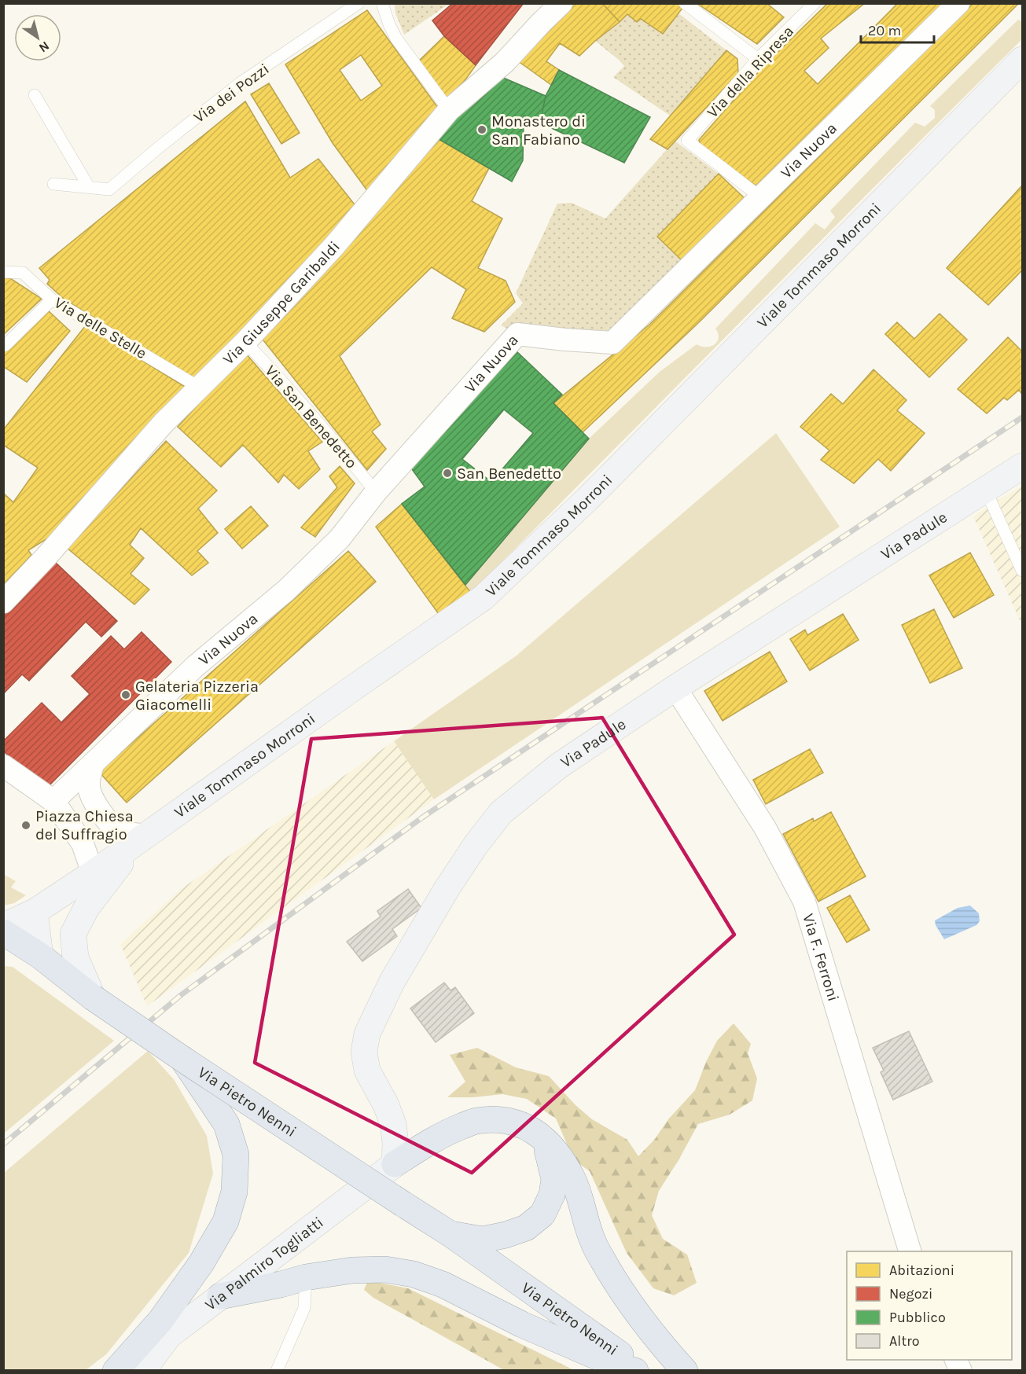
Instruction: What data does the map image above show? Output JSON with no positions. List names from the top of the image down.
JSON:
{
  "streets": {
    "main road": ["Via Pietro Nenni"],
    "street": [
      "Via Nuova",
      "Viale Tommaso Morroni",
      "Via Giuseppe Garibaldi",
      "Via Padule",
      "Via F. Ferroni",
      "Via Palmiro Togliatti"
    ],
    "lane": [
      "Via della Ripresa",
      "Via dei Pozzi",
      "Via delle Stelle",
      "Via San Benedetto"
    ]
  },
  "crossings": [
    ["Via della Ripresa", "Via Nuova"],
    ["Via Nuova", "Via San Benedetto"],
    ["Via Giuseppe Garibaldi", "Via delle Stelle"],
    ["Via Giuseppe Garibaldi", "Via San Benedetto"],
    ["Via Padule", "Via F. Ferroni"],
    ["Via Padule", "Via Palmiro Togliatti"]
  ],
  "places": [
    "Monastero di San Fabiano",
    "San Benedetto",
    "Gelateria Pizzeria Giacomelli",
    "Piazza Chiesa del Suffragio"
  ],
  "legend": [
    "Abitazioni",
    "Negozi",
    "Pubblico",
    "Altro"
  ],
  "scale_bar": "20 m",
  "north": "bottom right"
}
